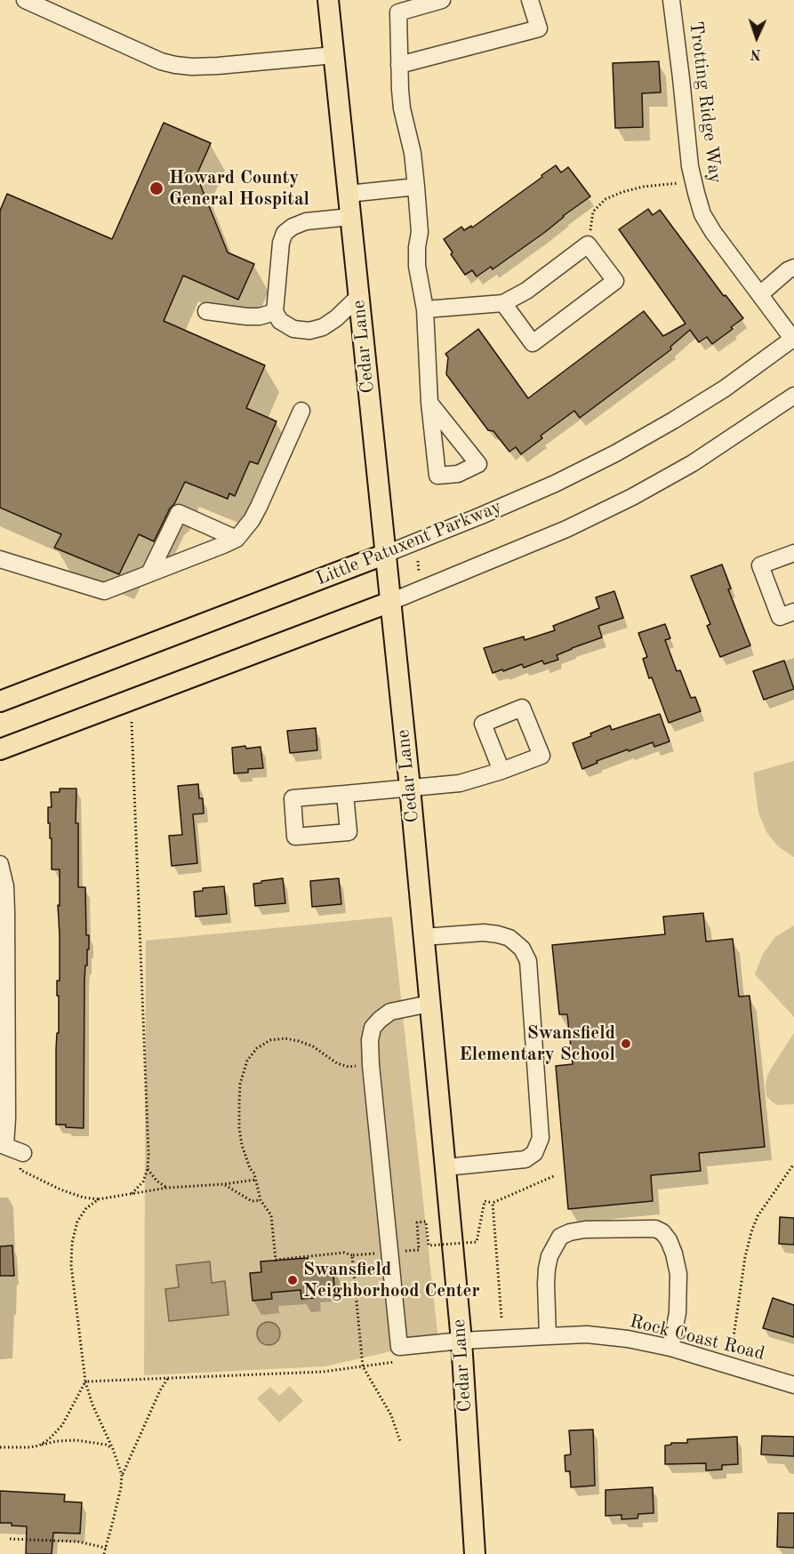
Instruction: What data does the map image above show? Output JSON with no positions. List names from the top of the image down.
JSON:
{
  "streets": {
    "main road": ["Cedar Lane", "Little Patuxent Parkway"],
    "street": ["Trotting Ridge Way", "Rock Coast Road"]
  },
  "crossings": [
    ["Trotting Ridge Way", "Little Patuxent Parkway"],
    ["Cedar Lane", "Little Patuxent Parkway"],
    ["Cedar Lane", "Rock Coast Road"]
  ],
  "places": ["Howard County General Hospital", "Swansfield Elementary School", "Swansfield Neighborhood Center"],
  "north": "bottom"
}
